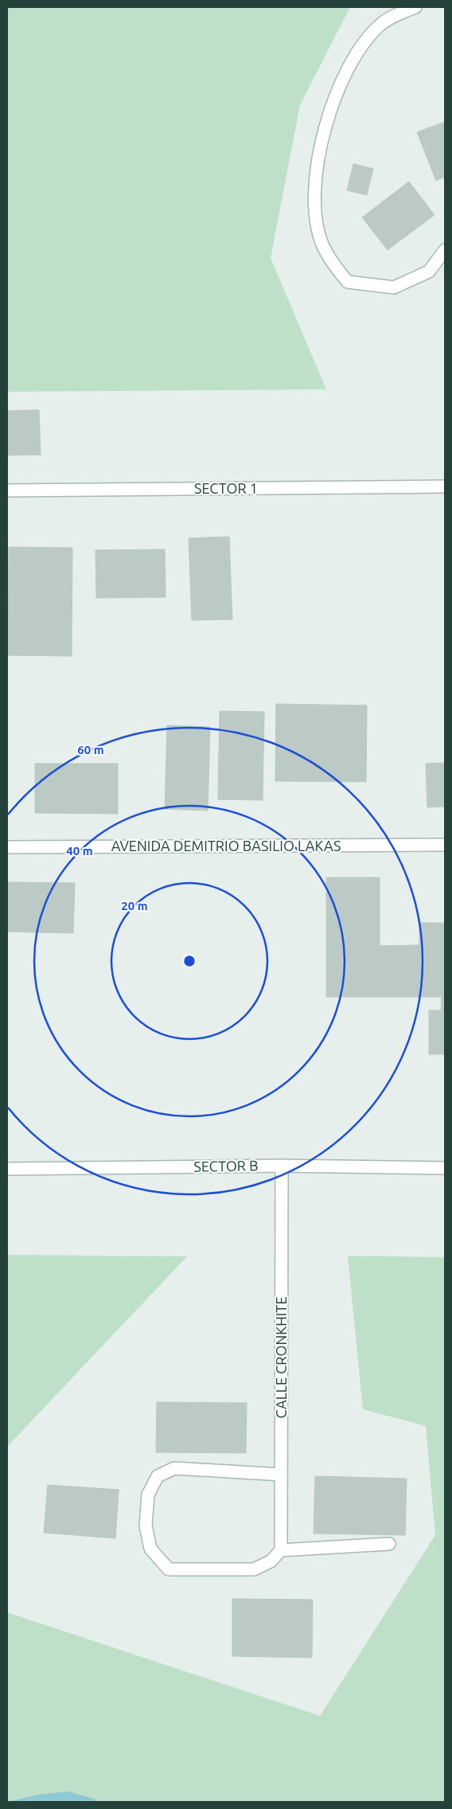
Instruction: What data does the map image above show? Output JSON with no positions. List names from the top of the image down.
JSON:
{
  "streets": {
    "street": [
      "SECTOR 1",
      "AVENIDA DEMITRIO BASILIO LAKAS",
      "SECTOR B",
      "CALLE CRONKHITE"
    ]
  },
  "crossings": [
    ["SECTOR B", "CALLE CRONKHITE"]
  ],
  "rings": ["60 m", "40 m", "20 m"]
}
